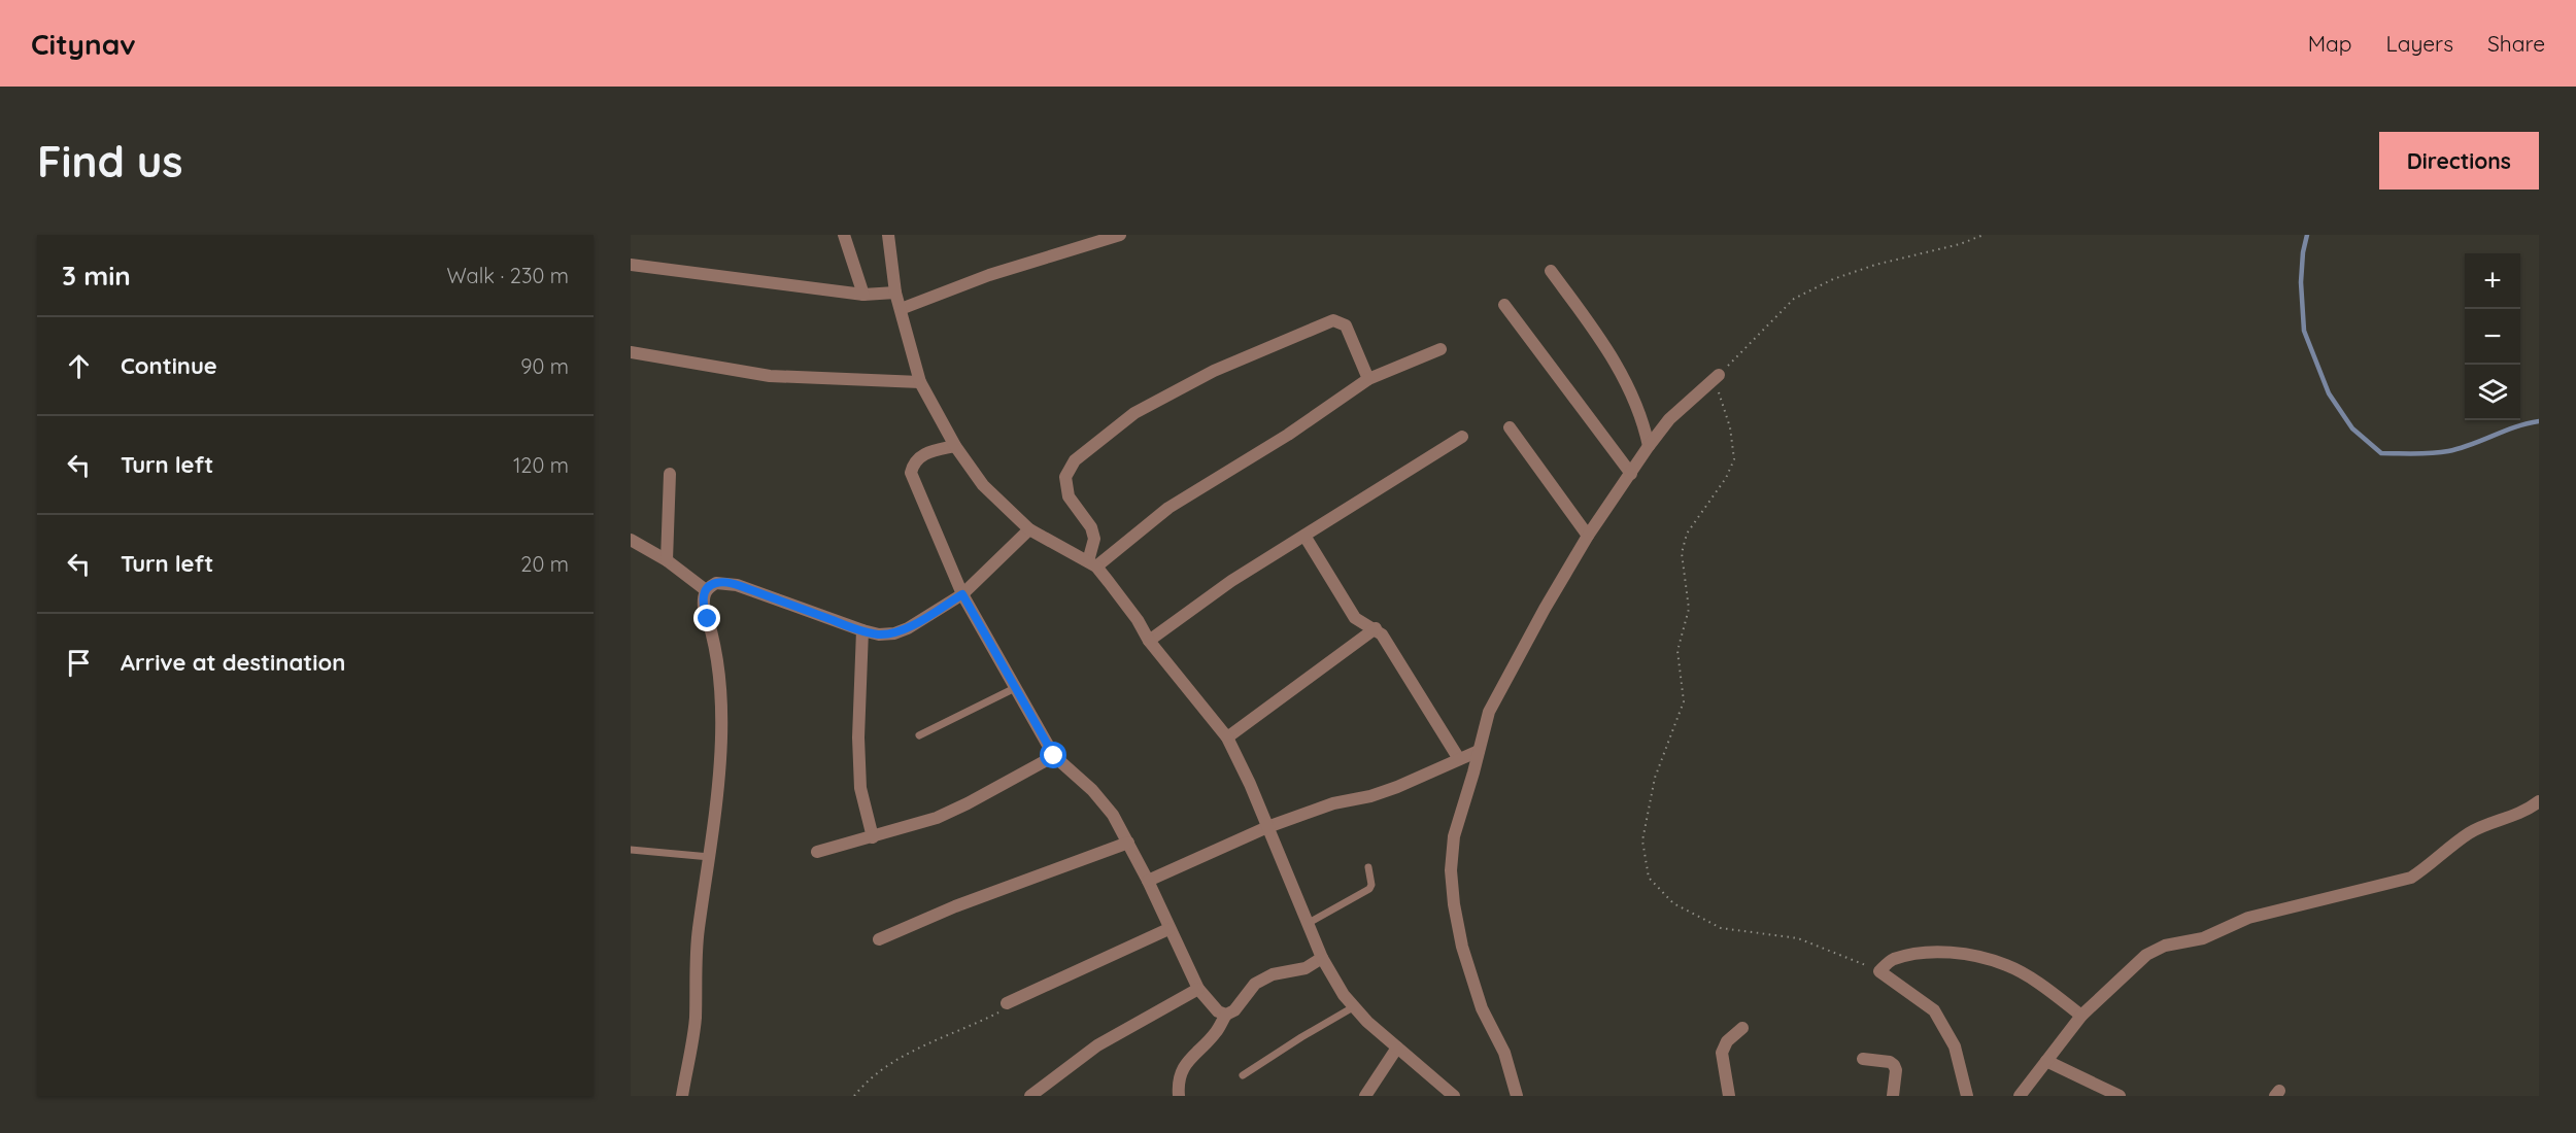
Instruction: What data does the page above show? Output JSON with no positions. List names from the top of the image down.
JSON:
{
  "page": {
    "header": "Citynav",
    "nav": ["Map", "Layers", "Share"],
    "buttons": "Directions",
    "title": "Find us",
    "heading": ["3 min", "Walk · 230 m"],
    "map_buttons": ["+", "−"],
    "list": [
      ["Continue", "90 m"],
      ["Turn left", "120 m"],
      ["Turn left", "20 m"],
      "Arrive at destination"
    ]
  }
}
